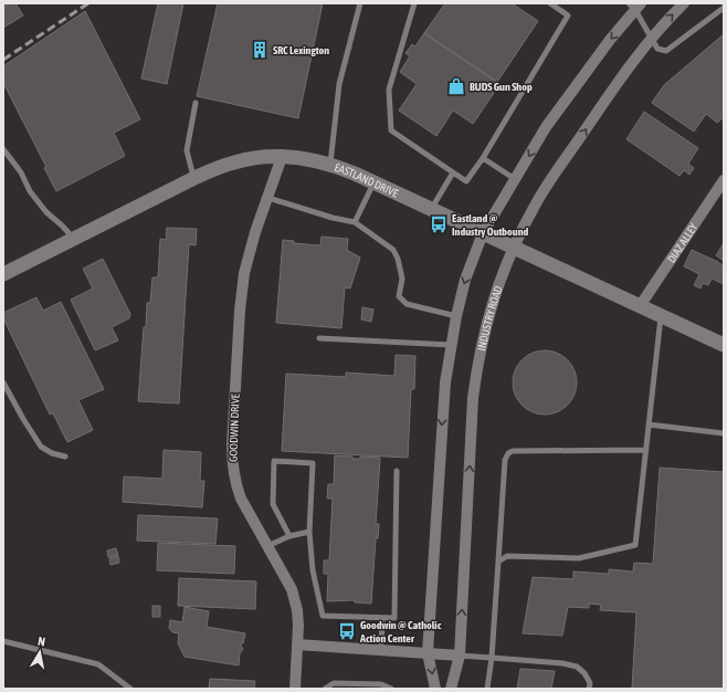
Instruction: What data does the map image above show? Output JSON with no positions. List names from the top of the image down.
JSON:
{
  "streets": {
    "street": [
      "EASTLAND DRIVE",
      "DIAZ ALLEY",
      "INDUSTRY ROAD",
      "GOODWIN DRIVE"
    ]
  },
  "crossings": [
    ["EASTLAND DRIVE", "DIAZ ALLEY"],
    ["EASTLAND DRIVE", "INDUSTRY ROAD"],
    ["EASTLAND DRIVE", "GOODWIN DRIVE"]
  ],
  "places": {
    "building": ["SRC Lexington"],
    "shop": ["BUDS Gun Shop"],
    "bus stop": ["Eastland @ Industry Outbound", "Goodwin @ Catholic Action Center"]
  },
  "north": "top"
}
